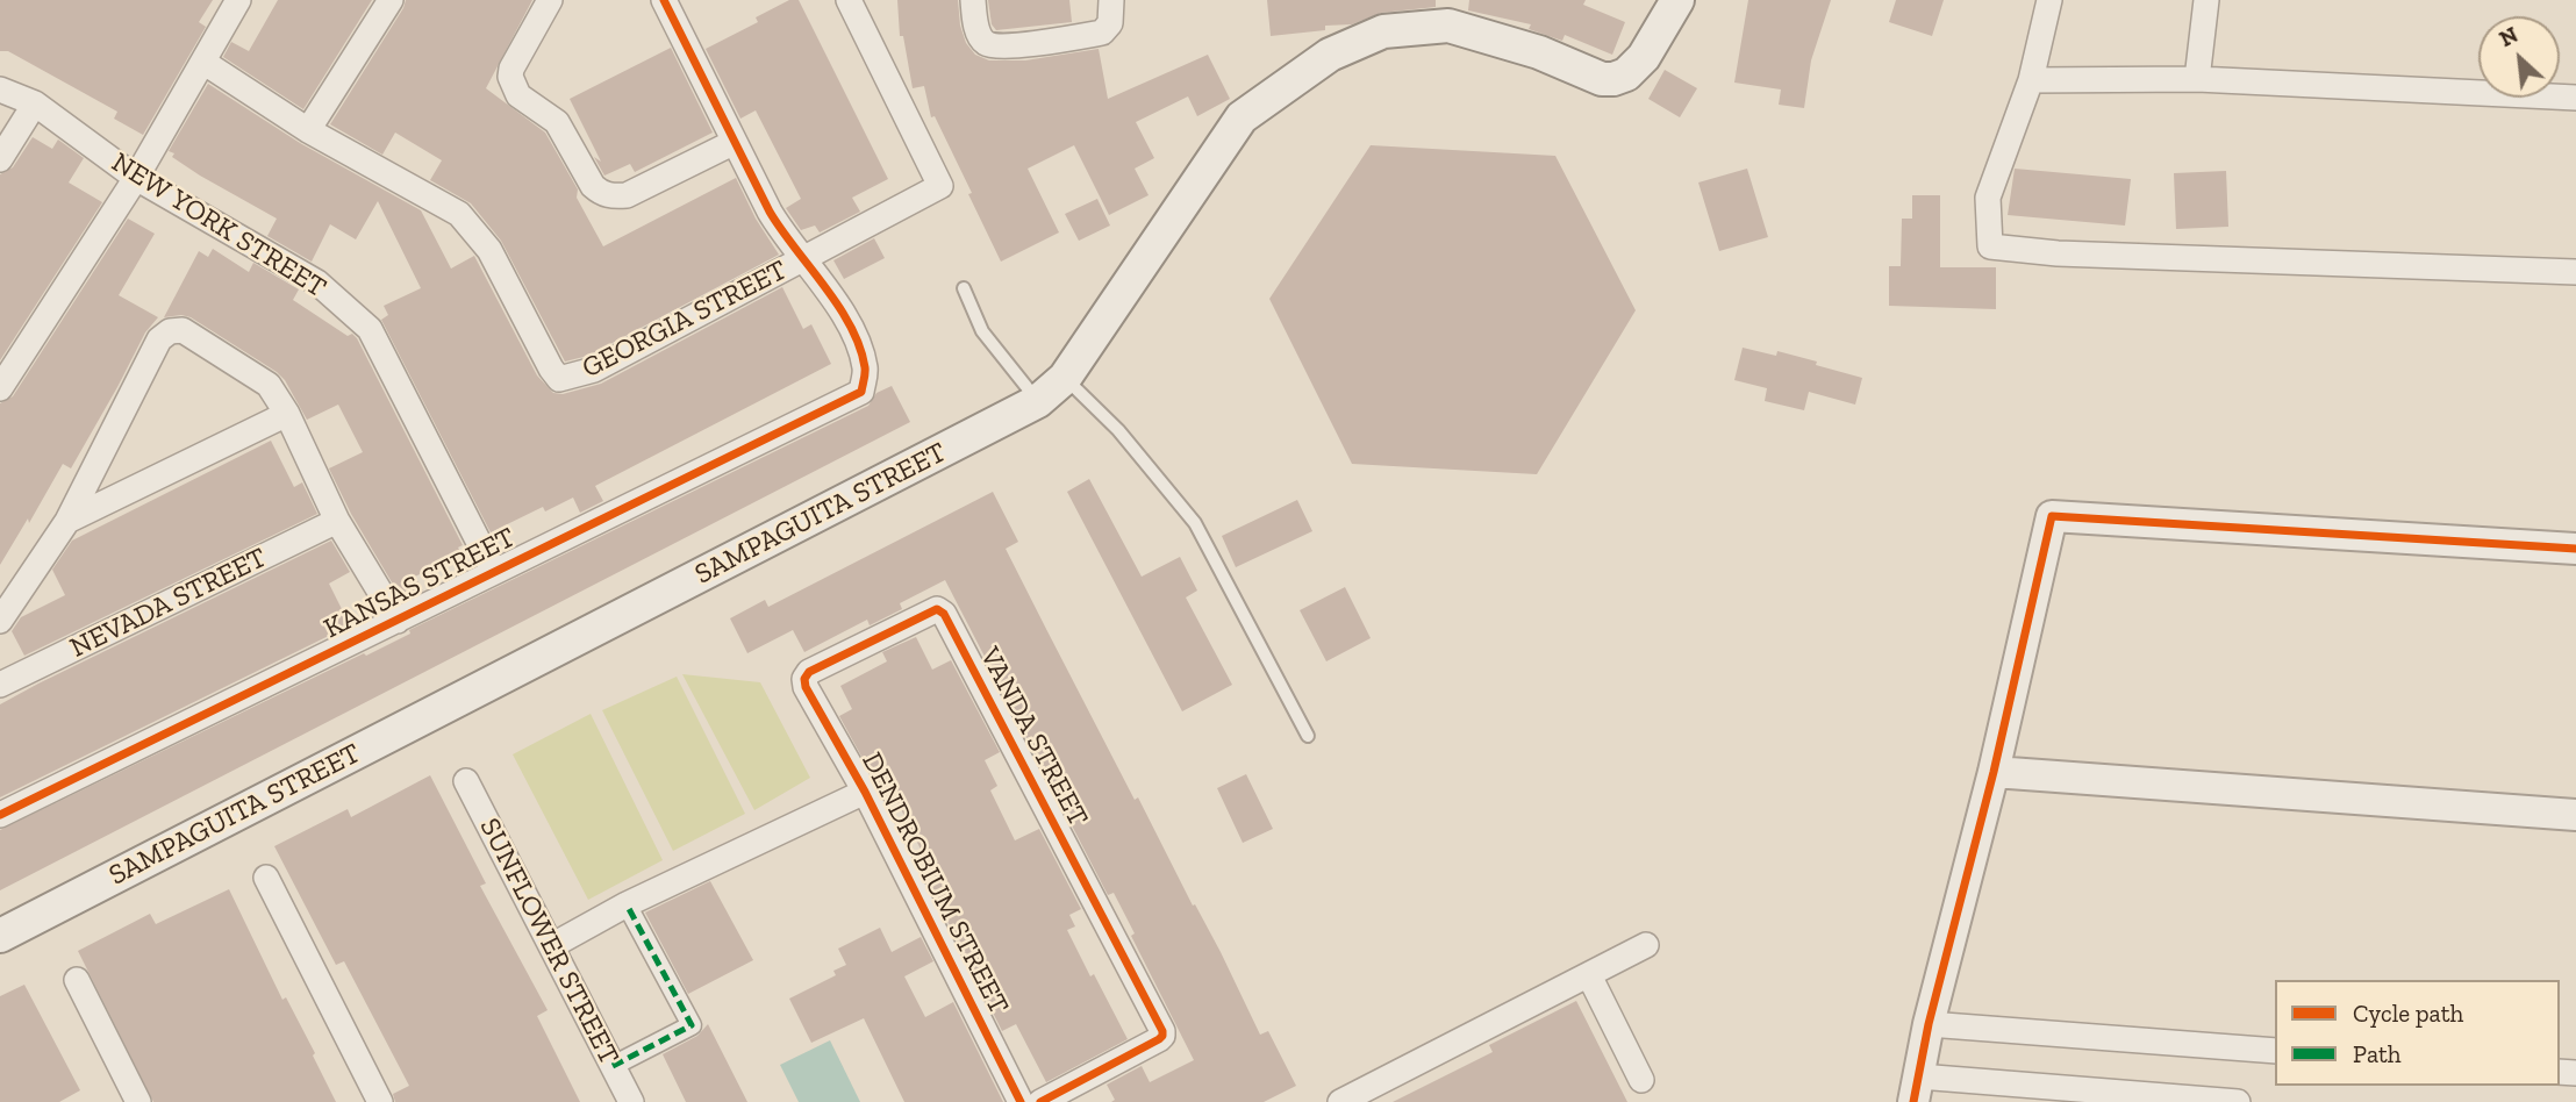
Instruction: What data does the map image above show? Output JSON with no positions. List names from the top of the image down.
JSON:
{
  "streets": {
    "main road": ["SAMPAGUITA STREET"],
    "street": [
      "NEW YORK STREET",
      "GEORGIA STREET",
      "KANSAS STREET",
      "NEVADA STREET",
      "VANDA STREET",
      "DENDROBIUM STREET",
      "SUNFLOWER STREET"
    ]
  },
  "crossings": [
    ["NEW YORK STREET", "KANSAS STREET"],
    ["GEORGIA STREET", "KANSAS STREET"],
    ["KANSAS STREET", "NEVADA STREET"],
    ["VANDA STREET", "DENDROBIUM STREET"]
  ],
  "legend": ["Cycle path", "Path"],
  "north": "top left"
}
